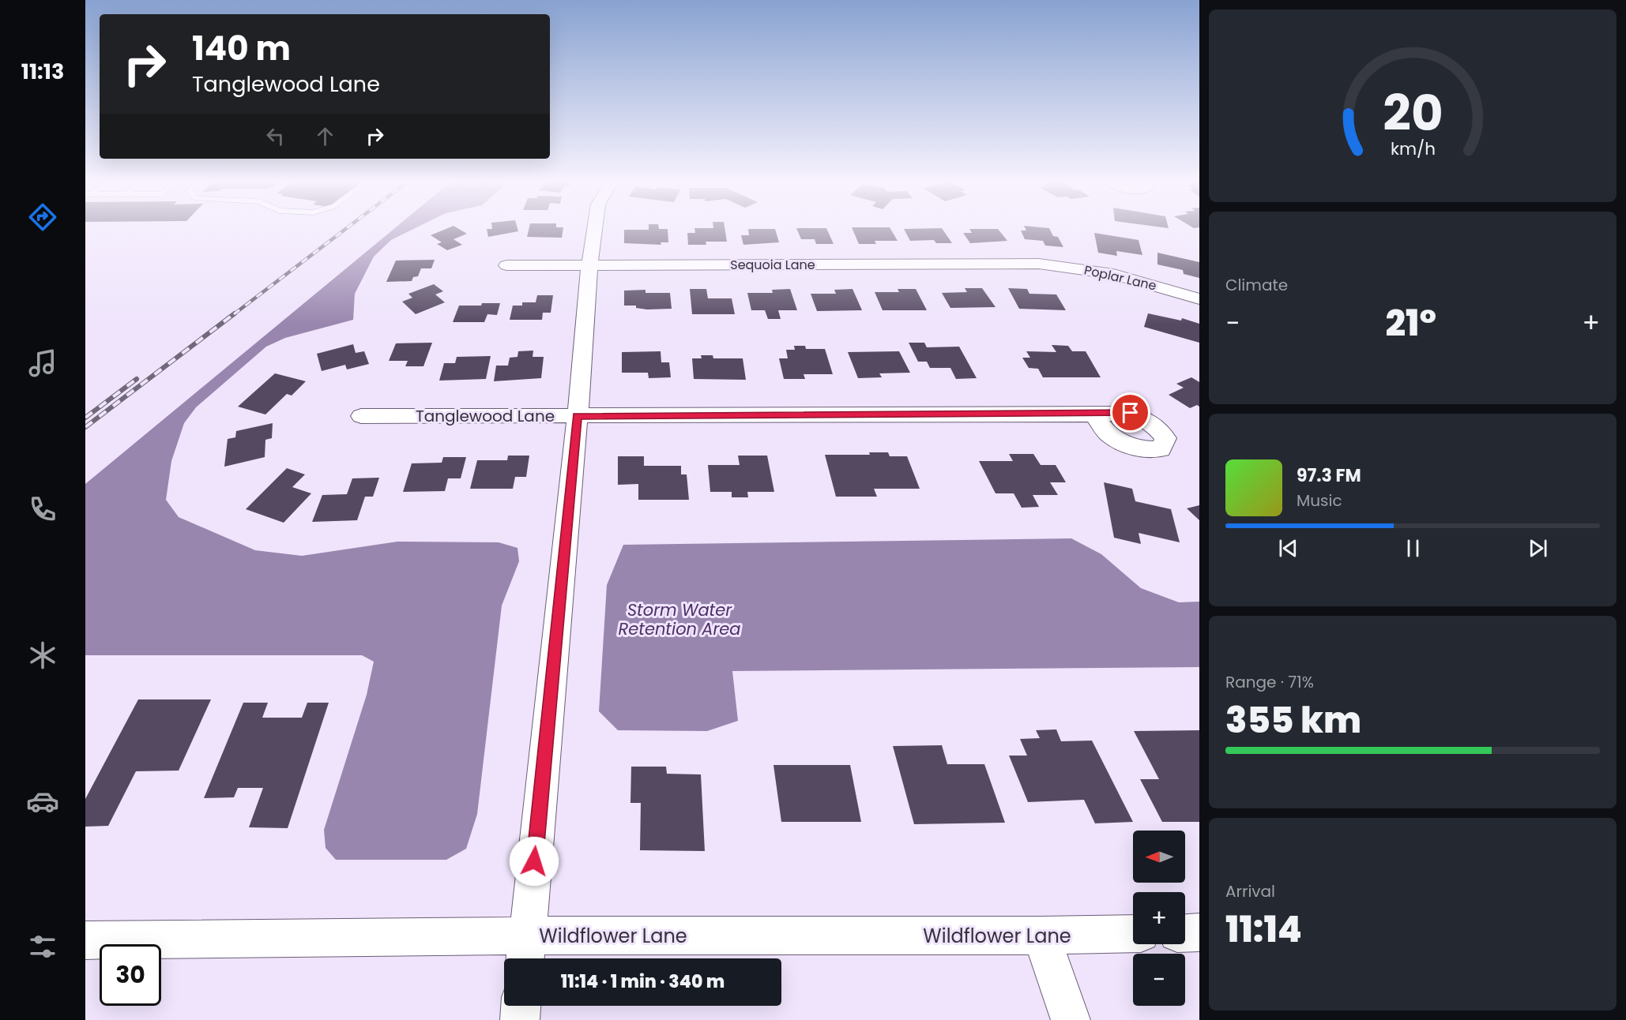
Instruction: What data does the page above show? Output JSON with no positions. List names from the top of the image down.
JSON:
{
  "streets": {
    "street": [
      "Sequoia Lane",
      "Poplar Lane",
      "Tanglewood Lane",
      "Wildflower Lane"
    ]
  },
  "crossings": [
    ["Sequoia Lane", "Poplar Lane"]
  ],
  "water": ["Storm Water Retention Area"],
  "north": "left",
  "page": {
    "tabs": "11:13",
    "turn": ["140 m", "Tanglewood Lane"],
    "tile": [
      "Climate",
      ["Range · 71%", "355 km"],
      ["Arrival", "11:14"]
    ],
    "heat": ["−", "21°", "+"],
    "song": ["97.3 FM", "Music"],
    "map_buttons": ["+", "−"],
    "limit": "30",
    "trip": "11:14 · 1 min · 340 m",
    "gauge": ["20", "km/h"]
  }
}
